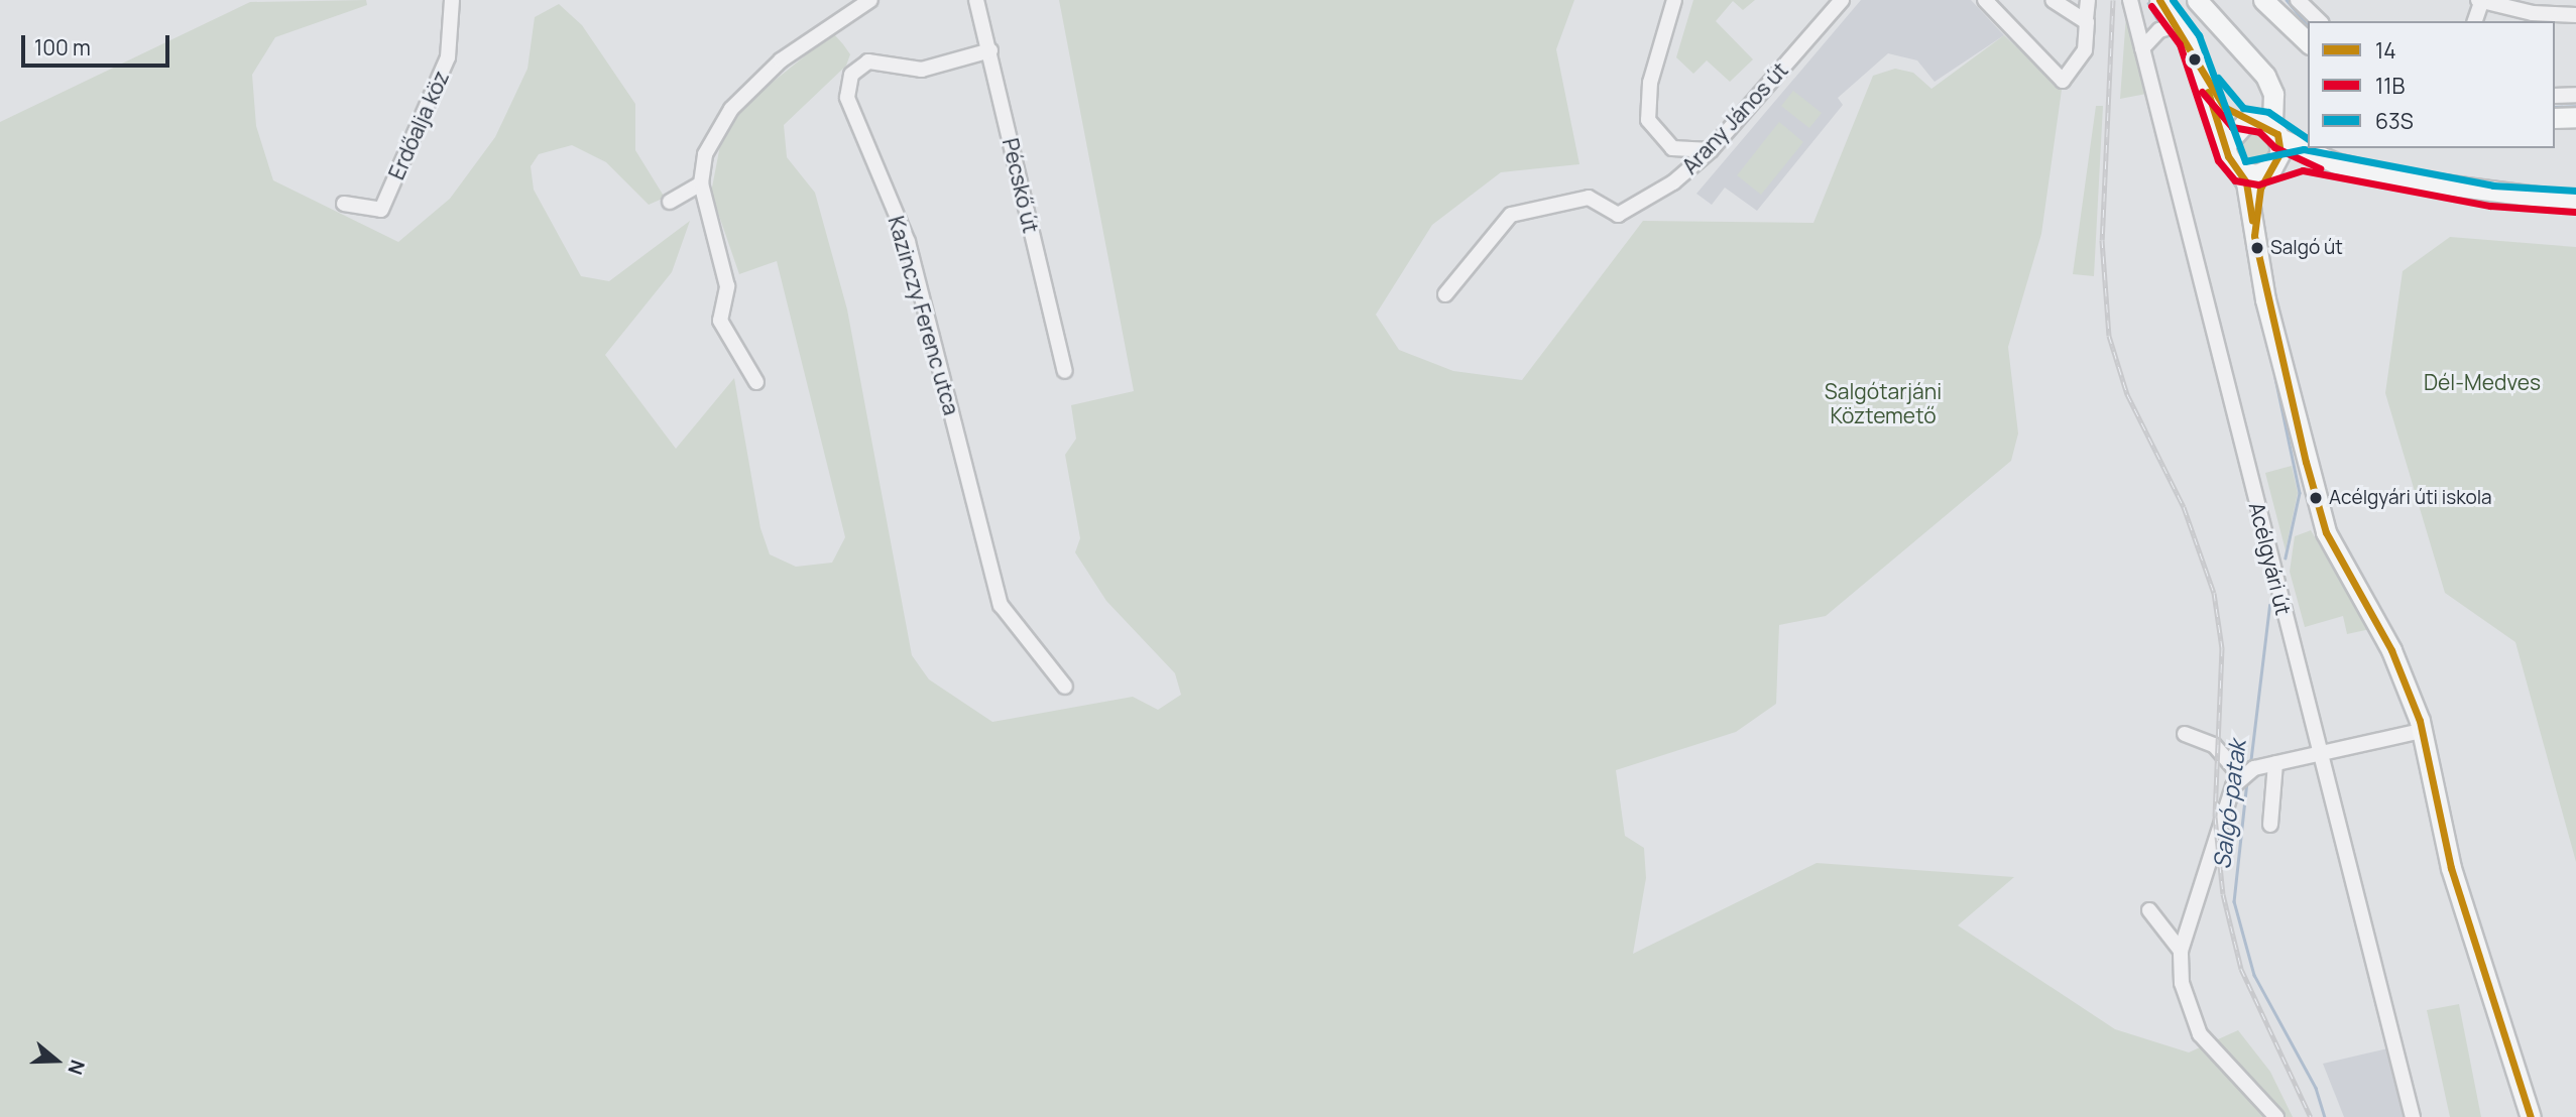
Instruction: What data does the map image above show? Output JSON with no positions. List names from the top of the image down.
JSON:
{
  "streets": {
    "street": [
      "Arany János út",
      "Erdőalja köz",
      "Pécskő út",
      "Kazinczy Ferenc utca",
      "Acélgyári út"
    ]
  },
  "crossings": [
    ["Pécskő út", "Kazinczy Ferenc utca"]
  ],
  "water": ["Salgó-patak"],
  "parks": ["Dél-Medves", "Salgótarjáni Köztemető"],
  "places": ["Salgó út", "Acélgyári úti iskola"],
  "lines": ["transit line 14", "transit line 63S", "transit line 11B"],
  "legend": ["14", "11B", "63S"],
  "scale_bar": "100 m",
  "north": "right"
}
